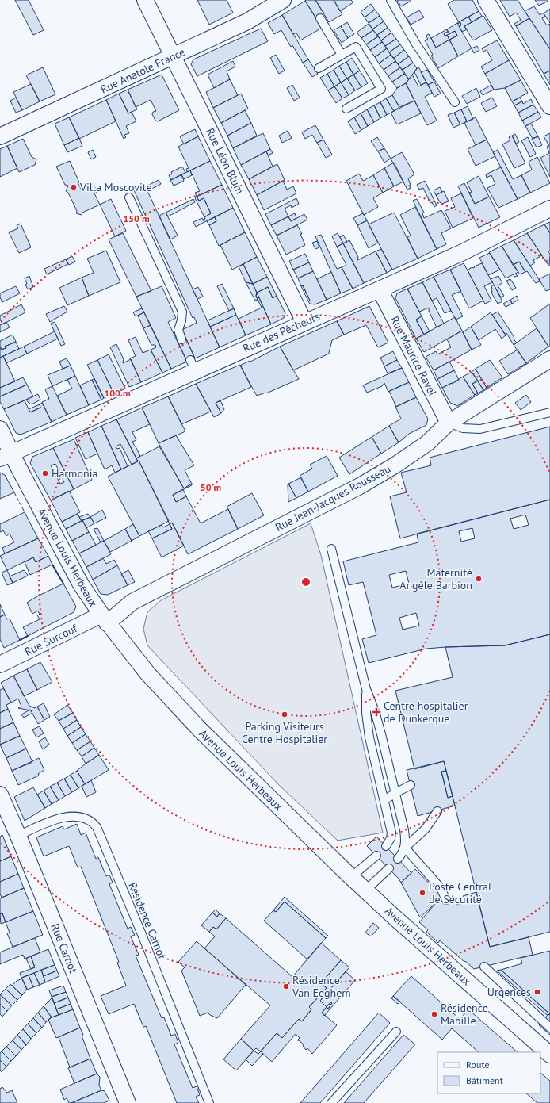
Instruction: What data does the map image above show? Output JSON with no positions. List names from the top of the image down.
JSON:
{
  "streets": {
    "street": [
      "Rue Anatole France",
      "Rue Léon Blum",
      "Rue des Pêcheurs",
      "Rue Maurice Ravel",
      "Rue Jean-Jacques Rousseau",
      "Avenue Louis Herbeaux",
      "Rue Surcouf",
      "Rue Carnot"
    ],
    "lane": ["Résidence Carnot"]
  },
  "crossings": [
    ["Rue Anatole France", "Rue Léon Blum"],
    ["Rue Léon Blum", "Rue des Pêcheurs"],
    ["Rue des Pêcheurs", "Rue Maurice Ravel"],
    ["Rue des Pêcheurs", "Avenue Louis Herbeaux"],
    ["Rue Maurice Ravel", "Rue Jean-Jacques Rousseau"],
    ["Rue Jean-Jacques Rousseau", "Avenue Louis Herbeaux"],
    ["Rue Jean-Jacques Rousseau", "Rue Surcouf"],
    ["Avenue Louis Herbeaux", "Rue Surcouf"],
    ["Résidence Carnot", "Rue Carnot"]
  ],
  "places": {
    "other": [
      "Villa Moscovite",
      "Harmonia",
      "Maternité Angèle Barbion",
      "Parking Visiteurs Centre Hospitalier",
      "Poste Central de Sécurité",
      "Résidence Van Eeghem",
      "Urgences",
      "Résidence Mabille"
    ],
    "health": ["Centre hospitalier de Dunkerque"]
  },
  "legend": ["Route", "Bâtiment"],
  "rings": ["150 m", "100 m", "50 m"]
}
